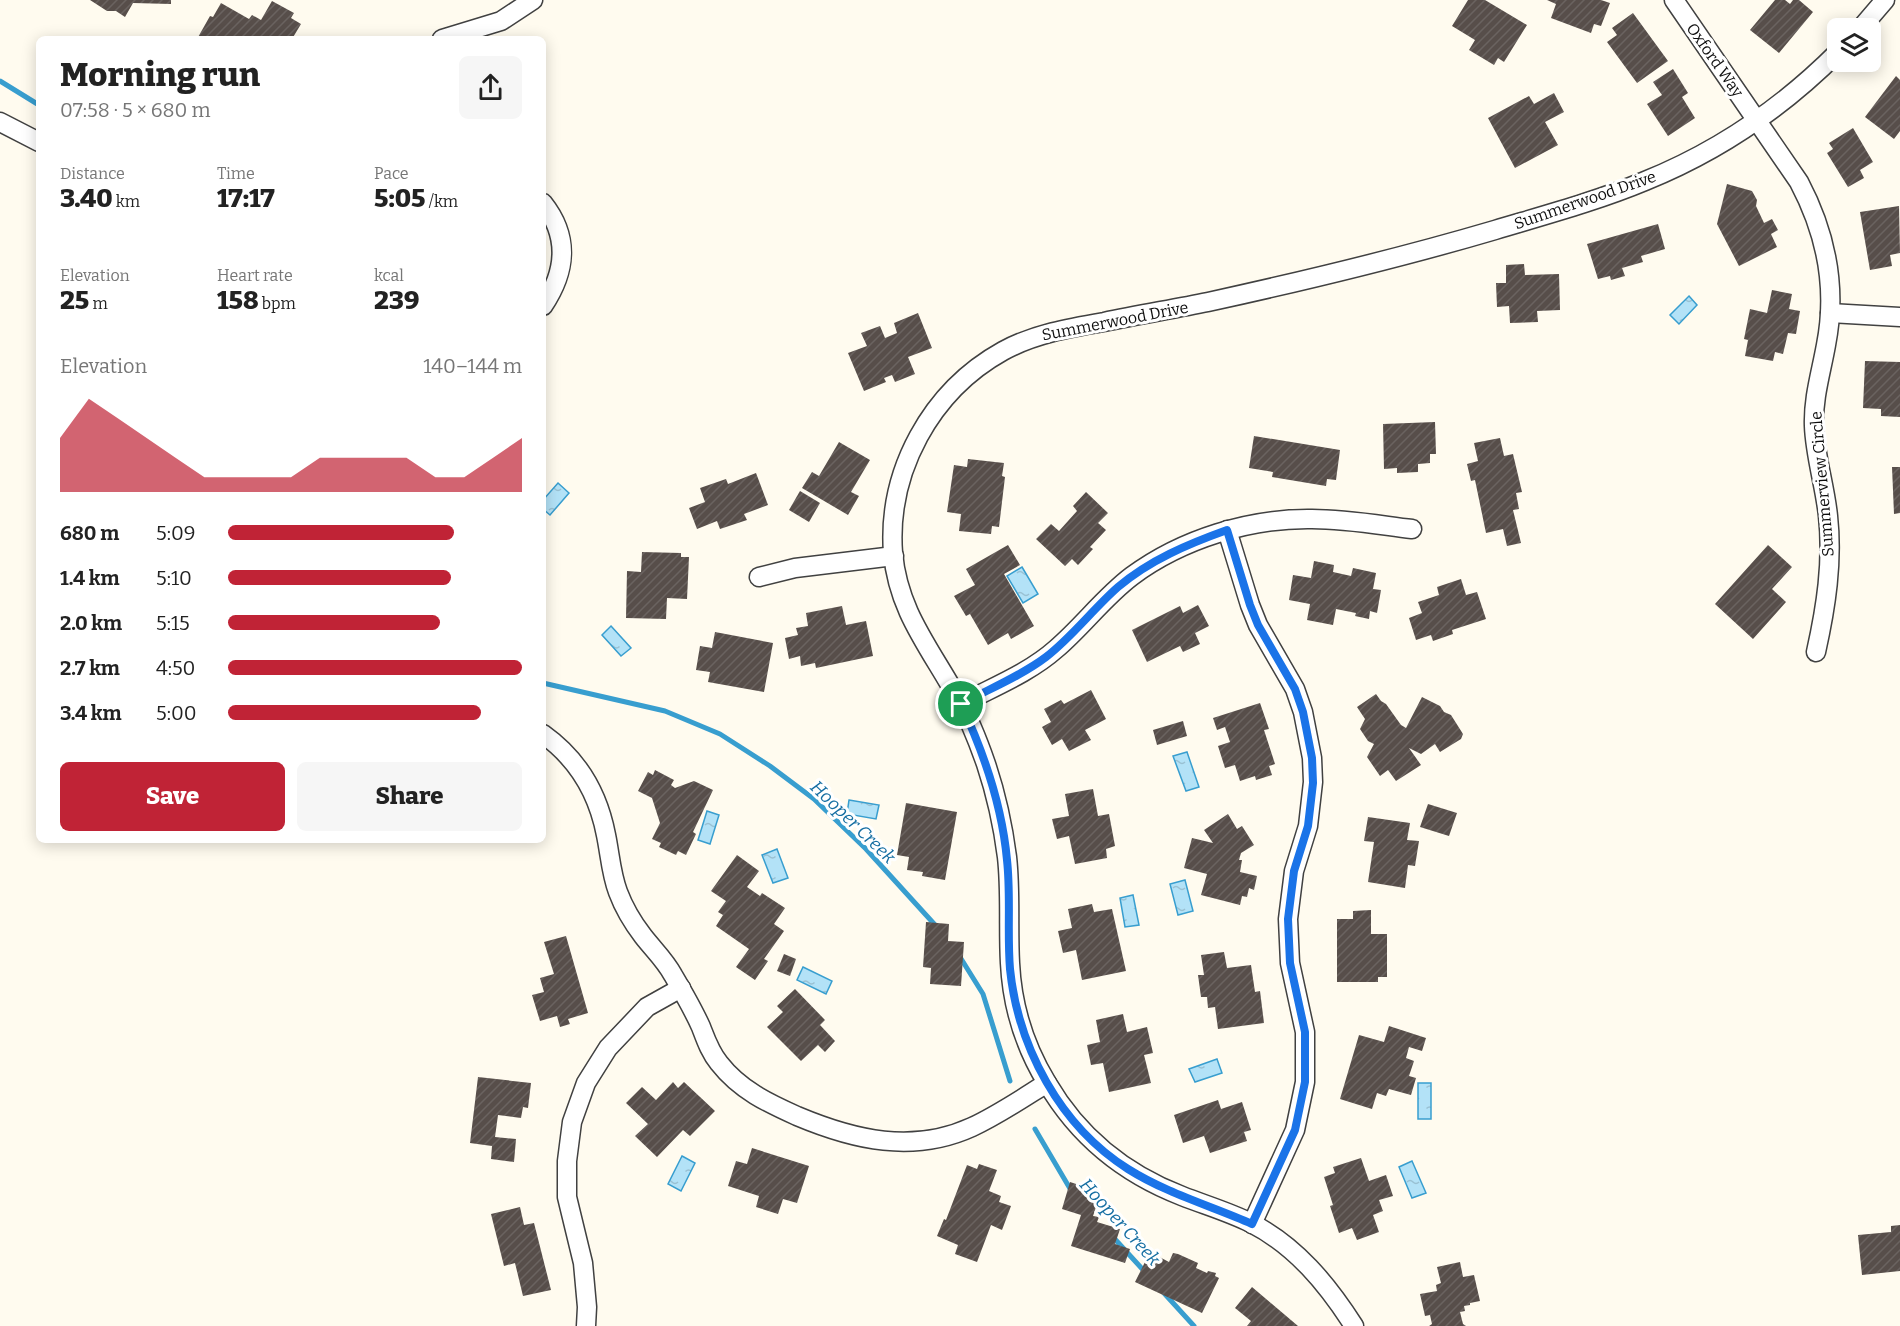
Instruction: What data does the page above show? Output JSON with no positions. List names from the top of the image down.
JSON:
{
  "streets": {
    "street": ["Oxford Way", "Summerwood Drive", "Summerview Circle"]
  },
  "crossings": [
    ["Oxford Way", "Summerwood Drive"],
    ["Oxford Way", "Summerview Circle"],
    ["Summerwood Drive", "Summerview Circle"]
  ],
  "water": ["Hooper Creek"],
  "page": {
    "heading": ["Morning run", "07:58 · 5 × 680 m"],
    "stats": [
      ["Distance", "3.40 km"],
      ["Time", "17:17"],
      ["Pace", "5:05 /km"],
      ["Elevation", "25 m"],
      ["Heart rate", "158 bpm"],
      ["kcal", "239"]
    ],
    "chart": ["Elevation", "140–144 m"],
    "list": [
      {
        "name": "680 m",
        "note": "5:09"
      },
      {
        "name": "1.4 km",
        "note": "5:10"
      },
      {
        "name": "2.0 km",
        "note": "5:15"
      },
      {
        "name": "2.7 km",
        "note": "4:50"
      },
      {
        "name": "3.4 km",
        "note": "5:00"
      }
    ],
    "buttons": ["Save", "Share"]
  }
}
